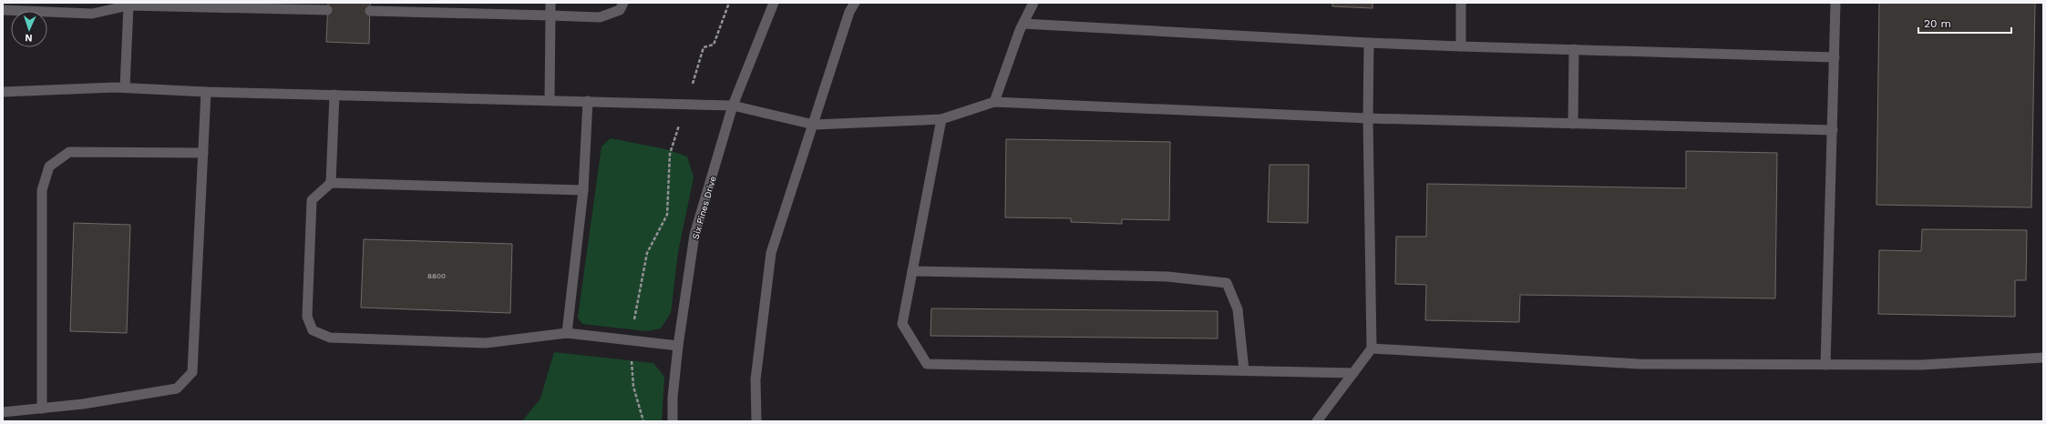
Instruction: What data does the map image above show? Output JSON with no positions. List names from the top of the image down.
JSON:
{
  "streets": {
    "street": ["Six Pines Drive"]
  },
  "house_numbers": ["8800"],
  "scale_bar": "20 m",
  "north": "bottom"
}
